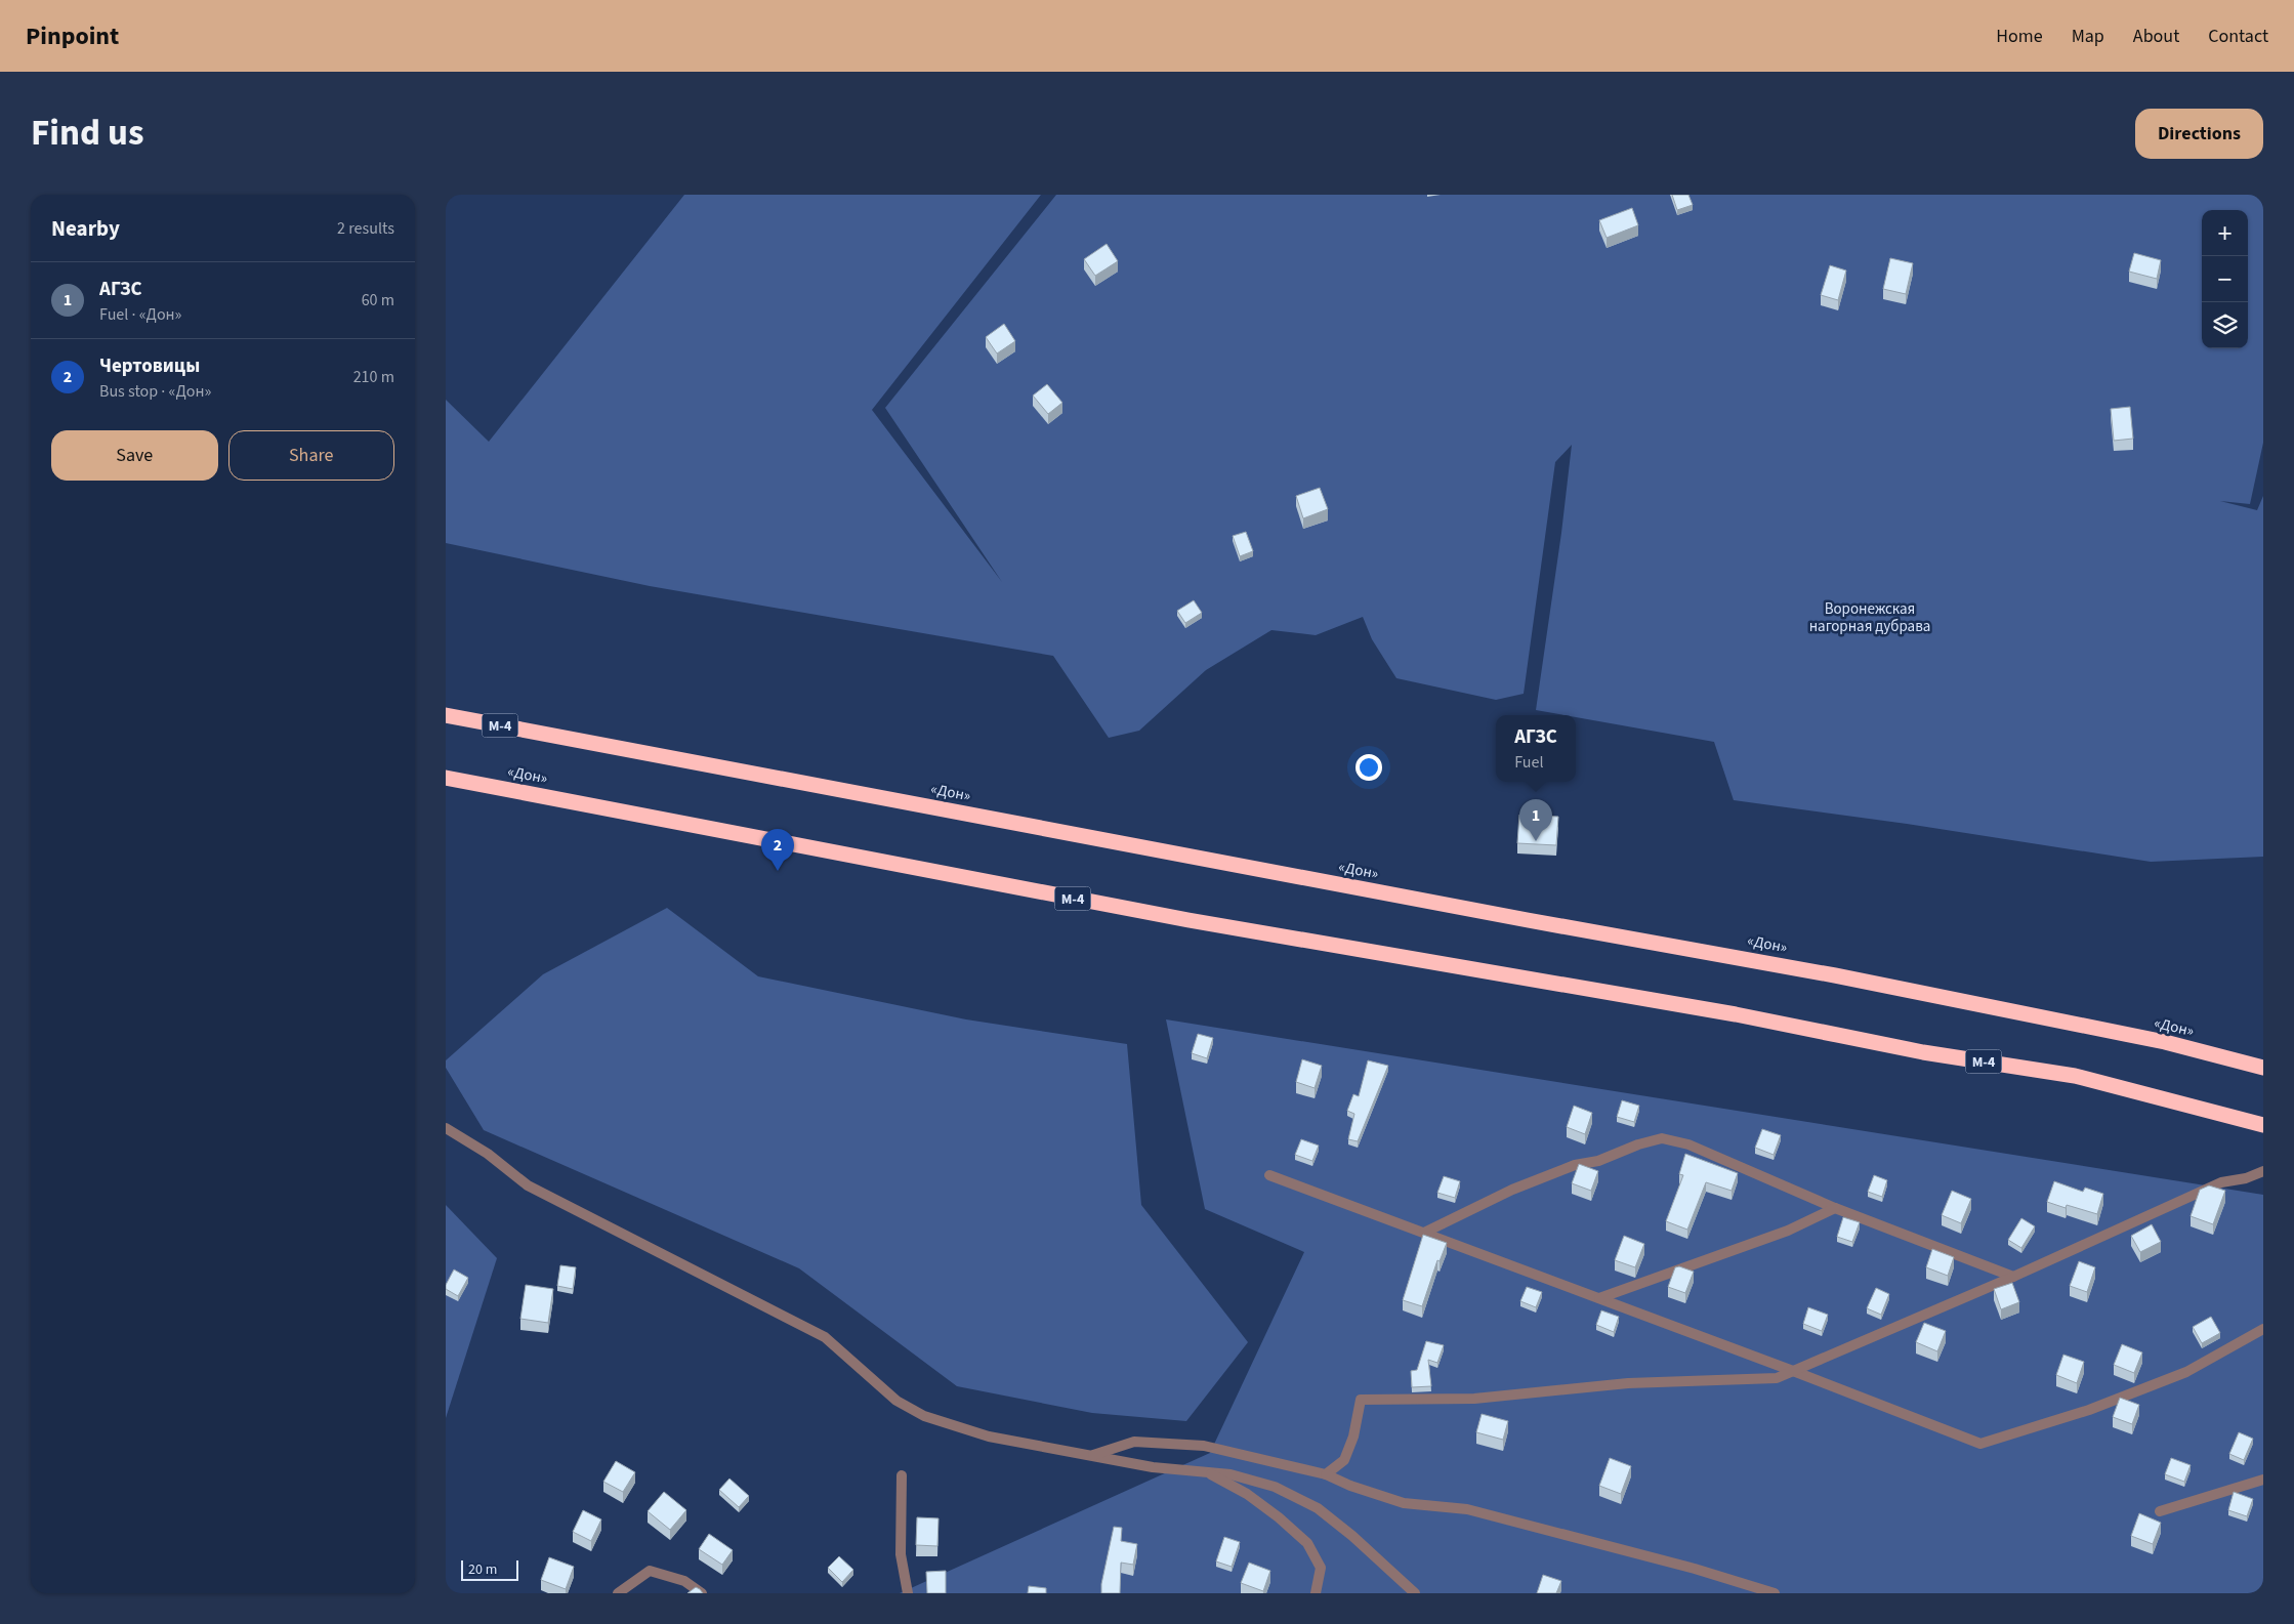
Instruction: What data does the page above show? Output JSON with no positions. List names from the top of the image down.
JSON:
{
  "streets": {
    "highway": ["М-4", "«Дон»"]
  },
  "parks": ["Воронежская нагорная дубрава"],
  "scale_bar": "20 m",
  "page": {
    "header": "Pinpoint",
    "nav": [
      "Home",
      "Map",
      "About",
      "Contact"
    ],
    "title": "Find us",
    "buttons": [
      "Directions",
      ["Save", "Share"]
    ],
    "heading": ["Nearby", "2 results"],
    "map_buttons": ["+", "−"],
    "list": [
      {
        "mark": "1",
        "name": "АГЗС",
        "note": "Fuel · «Дон»",
        "value": "60 m"
      },
      {
        "mark": "2",
        "name": "Чертовицы",
        "note": "Bus stop · «Дон»",
        "value": "210 m"
      }
    ],
    "popup": ["АГЗС", "Fuel"],
    "pins": ["1", "2"],
    "scale": "20 m"
  }
}
